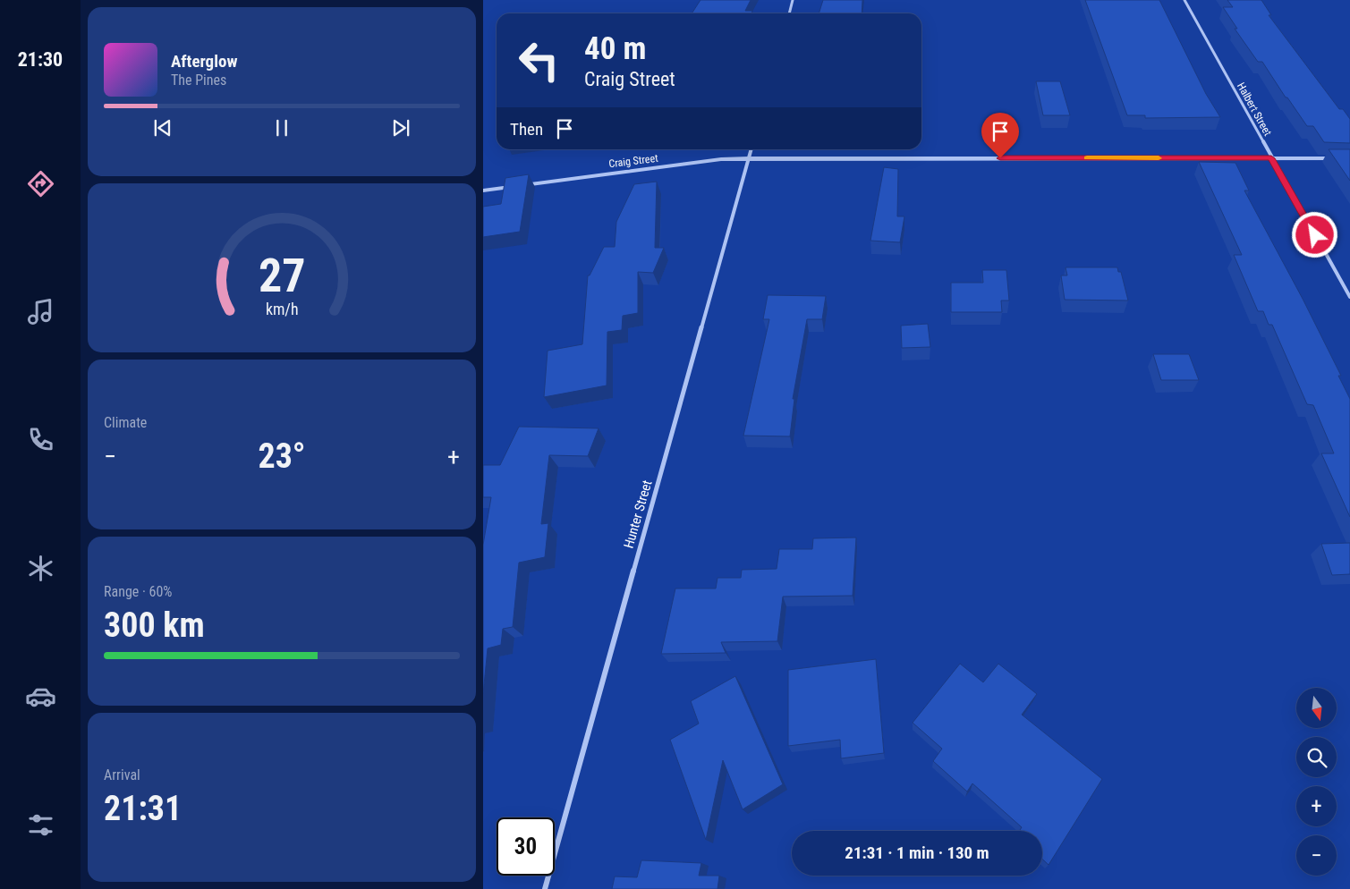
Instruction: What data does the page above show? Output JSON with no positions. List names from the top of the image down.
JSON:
{
  "streets": {
    "street": ["Halbert Street", "Craig Street", "Hunter Street"]
  },
  "crossings": [
    ["Halbert Street", "Craig Street"],
    ["Craig Street", "Hunter Street"]
  ],
  "north": "bottom",
  "page": {
    "tabs": "21:30",
    "turn": ["40 m", "Craig Street"],
    "song": ["Afterglow", "The Pines"],
    "then": "Then",
    "tile": [
      "Climate",
      ["Range · 60%", "300 km"],
      ["Arrival", "21:31"]
    ],
    "heat": ["−", "23°", "+"],
    "map_buttons": ["+", "−"],
    "limit": "30",
    "trip": "21:31 · 1 min · 130 m",
    "gauge": ["27", "km/h"]
  }
}
